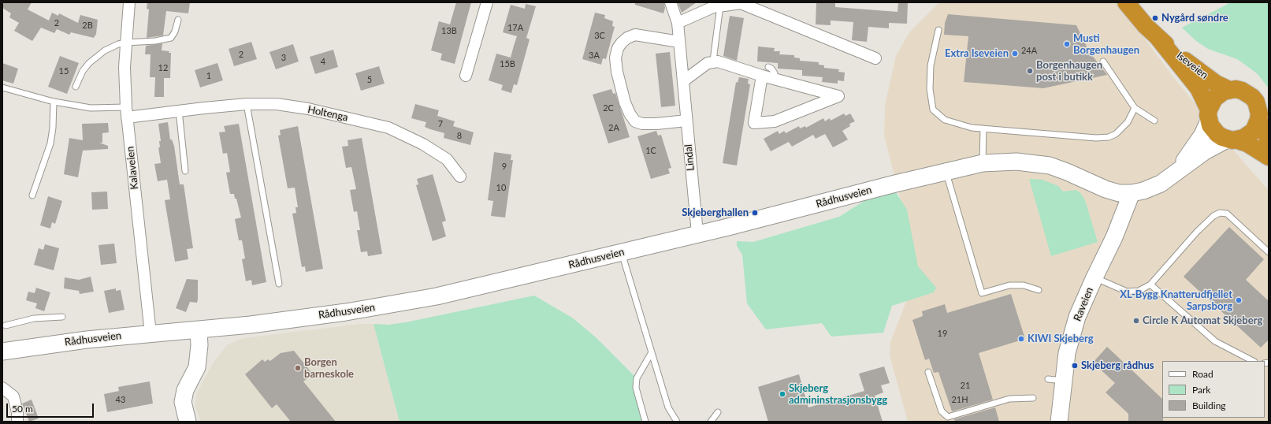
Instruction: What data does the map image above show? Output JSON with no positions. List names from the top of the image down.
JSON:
{
  "streets": {
    "highway": ["Iseveien"],
    "street": [
      "Holtenga",
      "Lindal",
      "Kalaveien",
      "Rådhusveien",
      "Raveien"
    ]
  },
  "crossings": [
    ["Iseveien", "Rådhusveien"],
    ["Holtenga", "Kalaveien"],
    ["Lindal", "Rådhusveien"],
    ["Kalaveien", "Rådhusveien"],
    ["Rådhusveien", "Raveien"]
  ],
  "places": [
    "Nygård søndre",
    "Musti Borgenhaugen",
    "Extra Iseveien",
    "Borgenhaugen post i butikk",
    "Skjeberghallen",
    "XL-Bygg Knatterudfjellet Sarpsborg",
    "Circle K Automat Skjeberg",
    "KIWI Skjeberg",
    "Skjeberg rådhus",
    "Borgen barneskole",
    "Skjeberg admininstrasjonsbygg"
  ],
  "house_numbers": [
    "2",
    "2B",
    "17A",
    "13B",
    "3C",
    "24A",
    "2",
    "3A",
    "3",
    "4",
    "15B",
    "12",
    "15",
    "1",
    "5",
    "2C",
    "7",
    "2A",
    "8",
    "1C",
    "9",
    "10",
    "19",
    "21",
    "43",
    "21H"
  ],
  "legend": ["Road", "Park", "Building"],
  "scale_bar": "50 m"
}
